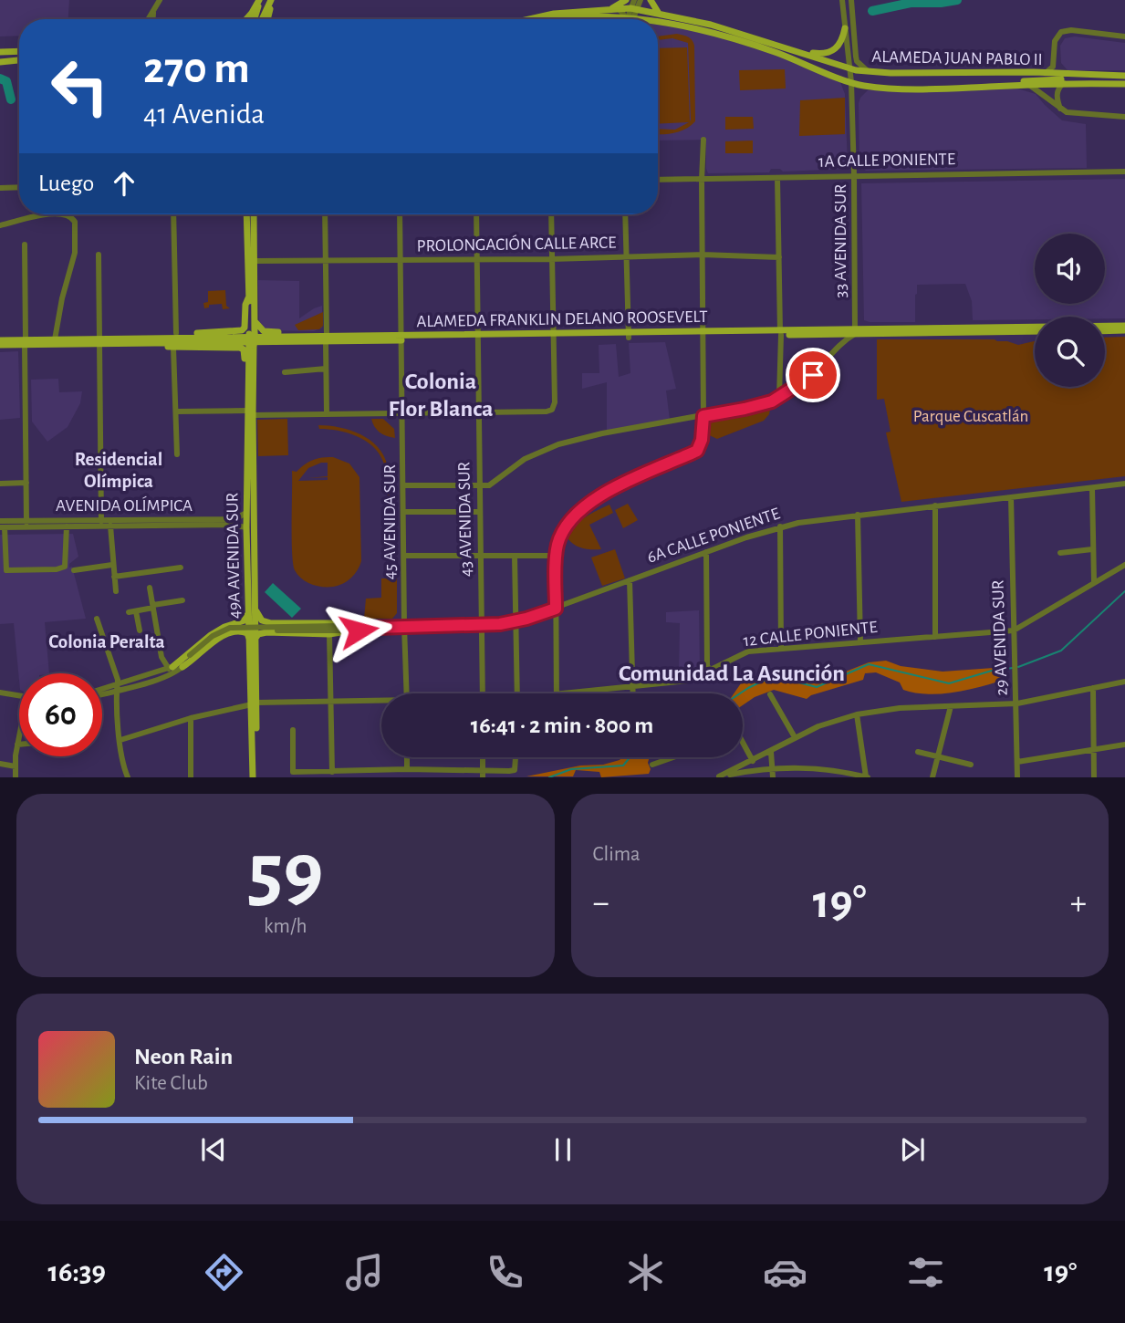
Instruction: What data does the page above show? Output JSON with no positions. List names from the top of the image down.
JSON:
{
  "streets": {
    "main road": ["ALAMEDA JUAN PABLO II", "ALAMEDA FRANKLIN DELANO ROOSEVELT", "49A AVENIDA SUR"],
    "street": [
      "1A CALLE PONIENTE",
      "33 AVENIDA SUR",
      "PROLONGACIÓN CALLE ARCE",
      "AVENIDA OLÍMPICA",
      "43 AVENIDA SUR",
      "45 AVENIDA SUR",
      "6A CALLE PONIENTE",
      "12 CALLE PONIENTE",
      "29 AVENIDA SUR"
    ]
  },
  "crossings": [
    ["ALAMEDA JUAN PABLO II", "33 AVENIDA SUR"],
    ["1A CALLE PONIENTE", "33 AVENIDA SUR"],
    ["33 AVENIDA SUR", "ALAMEDA FRANKLIN DELANO ROOSEVELT"],
    ["PROLONGACIÓN CALLE ARCE", "43 AVENIDA SUR"],
    ["PROLONGACIÓN CALLE ARCE", "45 AVENIDA SUR"],
    ["ALAMEDA FRANKLIN DELANO ROOSEVELT", "43 AVENIDA SUR"],
    ["ALAMEDA FRANKLIN DELANO ROOSEVELT", "45 AVENIDA SUR"],
    ["AVENIDA OLÍMPICA", "49A AVENIDA SUR"],
    ["43 AVENIDA SUR", "6A CALLE PONIENTE"],
    ["45 AVENIDA SUR", "6A CALLE PONIENTE"],
    ["6A CALLE PONIENTE", "29 AVENIDA SUR"],
    ["49A AVENIDA SUR", "12 CALLE PONIENTE"],
    ["12 CALLE PONIENTE", "29 AVENIDA SUR"]
  ],
  "districts": [
    "Colonia Flor Blanca",
    "Residencial Olímpica",
    "Colonia Peralta",
    "Comunidad La Asunción"
  ],
  "parks": ["Parque Cuscatlán"],
  "page": {
    "turn": ["270 m", "41 Avenida"],
    "then": "Luego",
    "limit": "60",
    "trip": "16:41 · 2 min · 800 m",
    "tile": [
      ["59", "km/h"],
      "Clima"
    ],
    "heat": ["−", "19°", "+"],
    "song": ["Neon Rain", "Kite Club"],
    "tabs": ["16:39", "19°"]
  }
}
